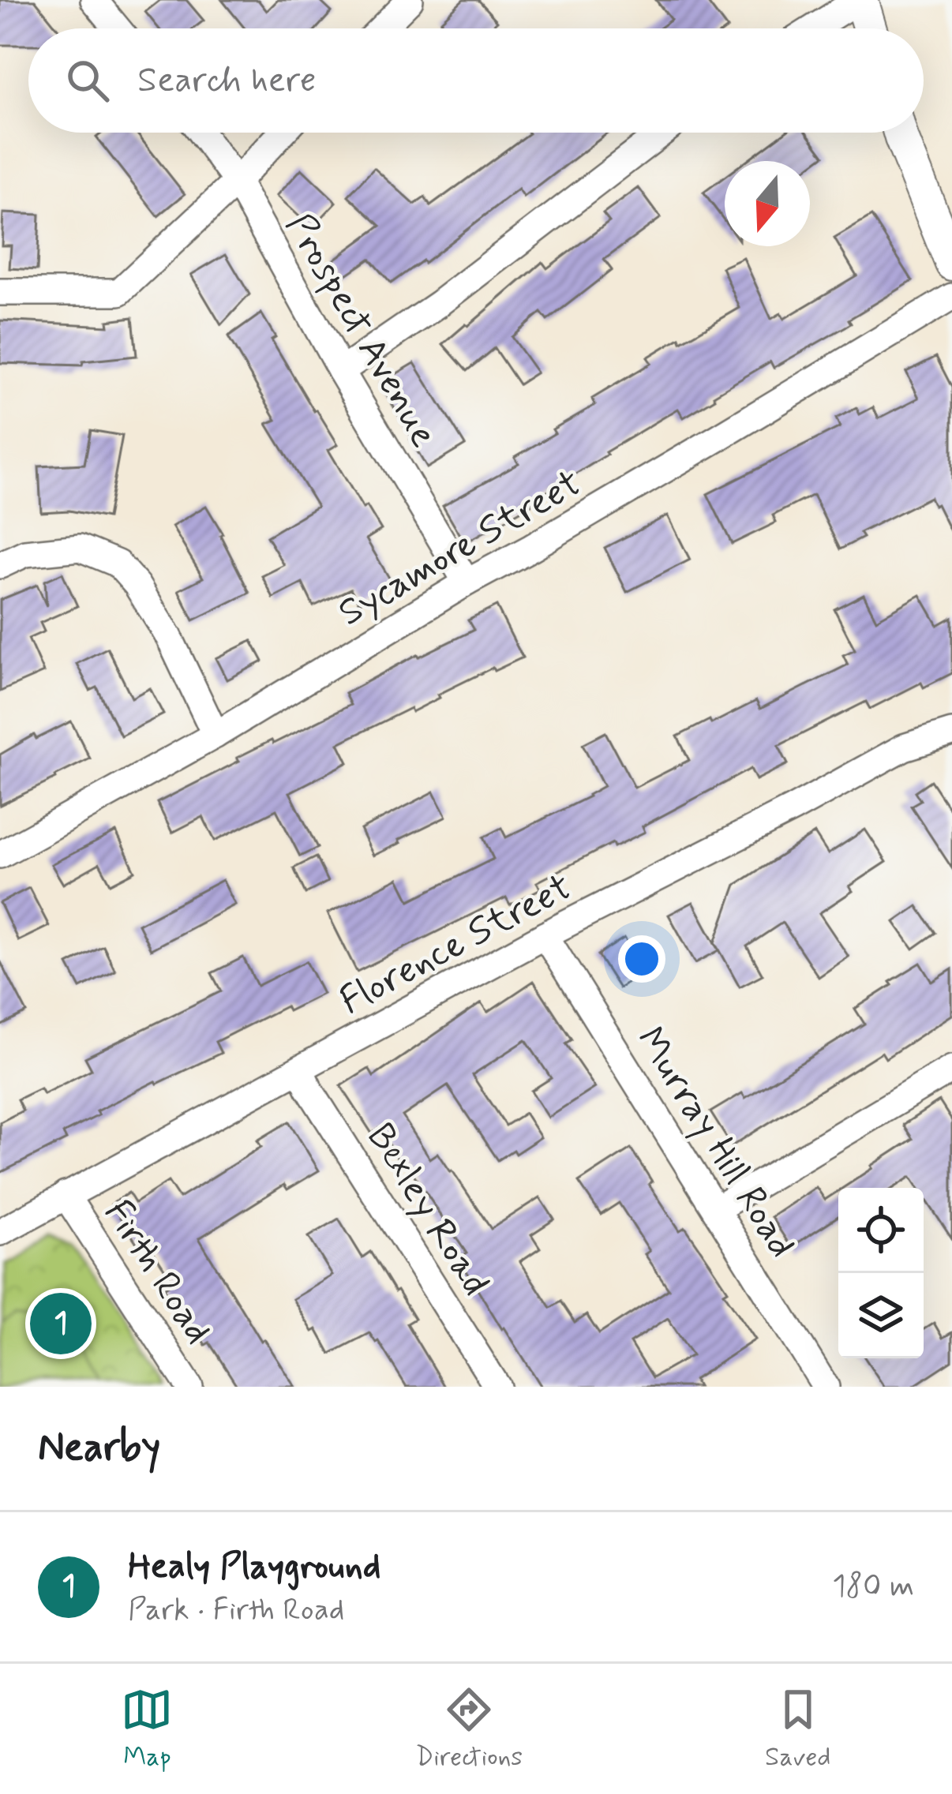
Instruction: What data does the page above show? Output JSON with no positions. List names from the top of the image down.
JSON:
{
  "streets": {
    "street": [
      "Prospect Avenue",
      "Sycamore Street",
      "Florence Street",
      "Murray Hill Road",
      "Bexley Road",
      "Firth Road"
    ]
  },
  "crossings": [
    ["Prospect Avenue", "Sycamore Street"],
    ["Florence Street", "Murray Hill Road"],
    ["Florence Street", "Bexley Road"],
    ["Florence Street", "Firth Road"]
  ],
  "north": "bottom",
  "page": {
    "search": "Search here",
    "pins": "1",
    "heading": "Nearby",
    "list": [
      {
        "mark": "1",
        "name": "Healy Playground",
        "note": "Park · Firth Road",
        "value": "180 m"
      }
    ],
    "nav": ["Map", "Directions", "Saved"]
  }
}
